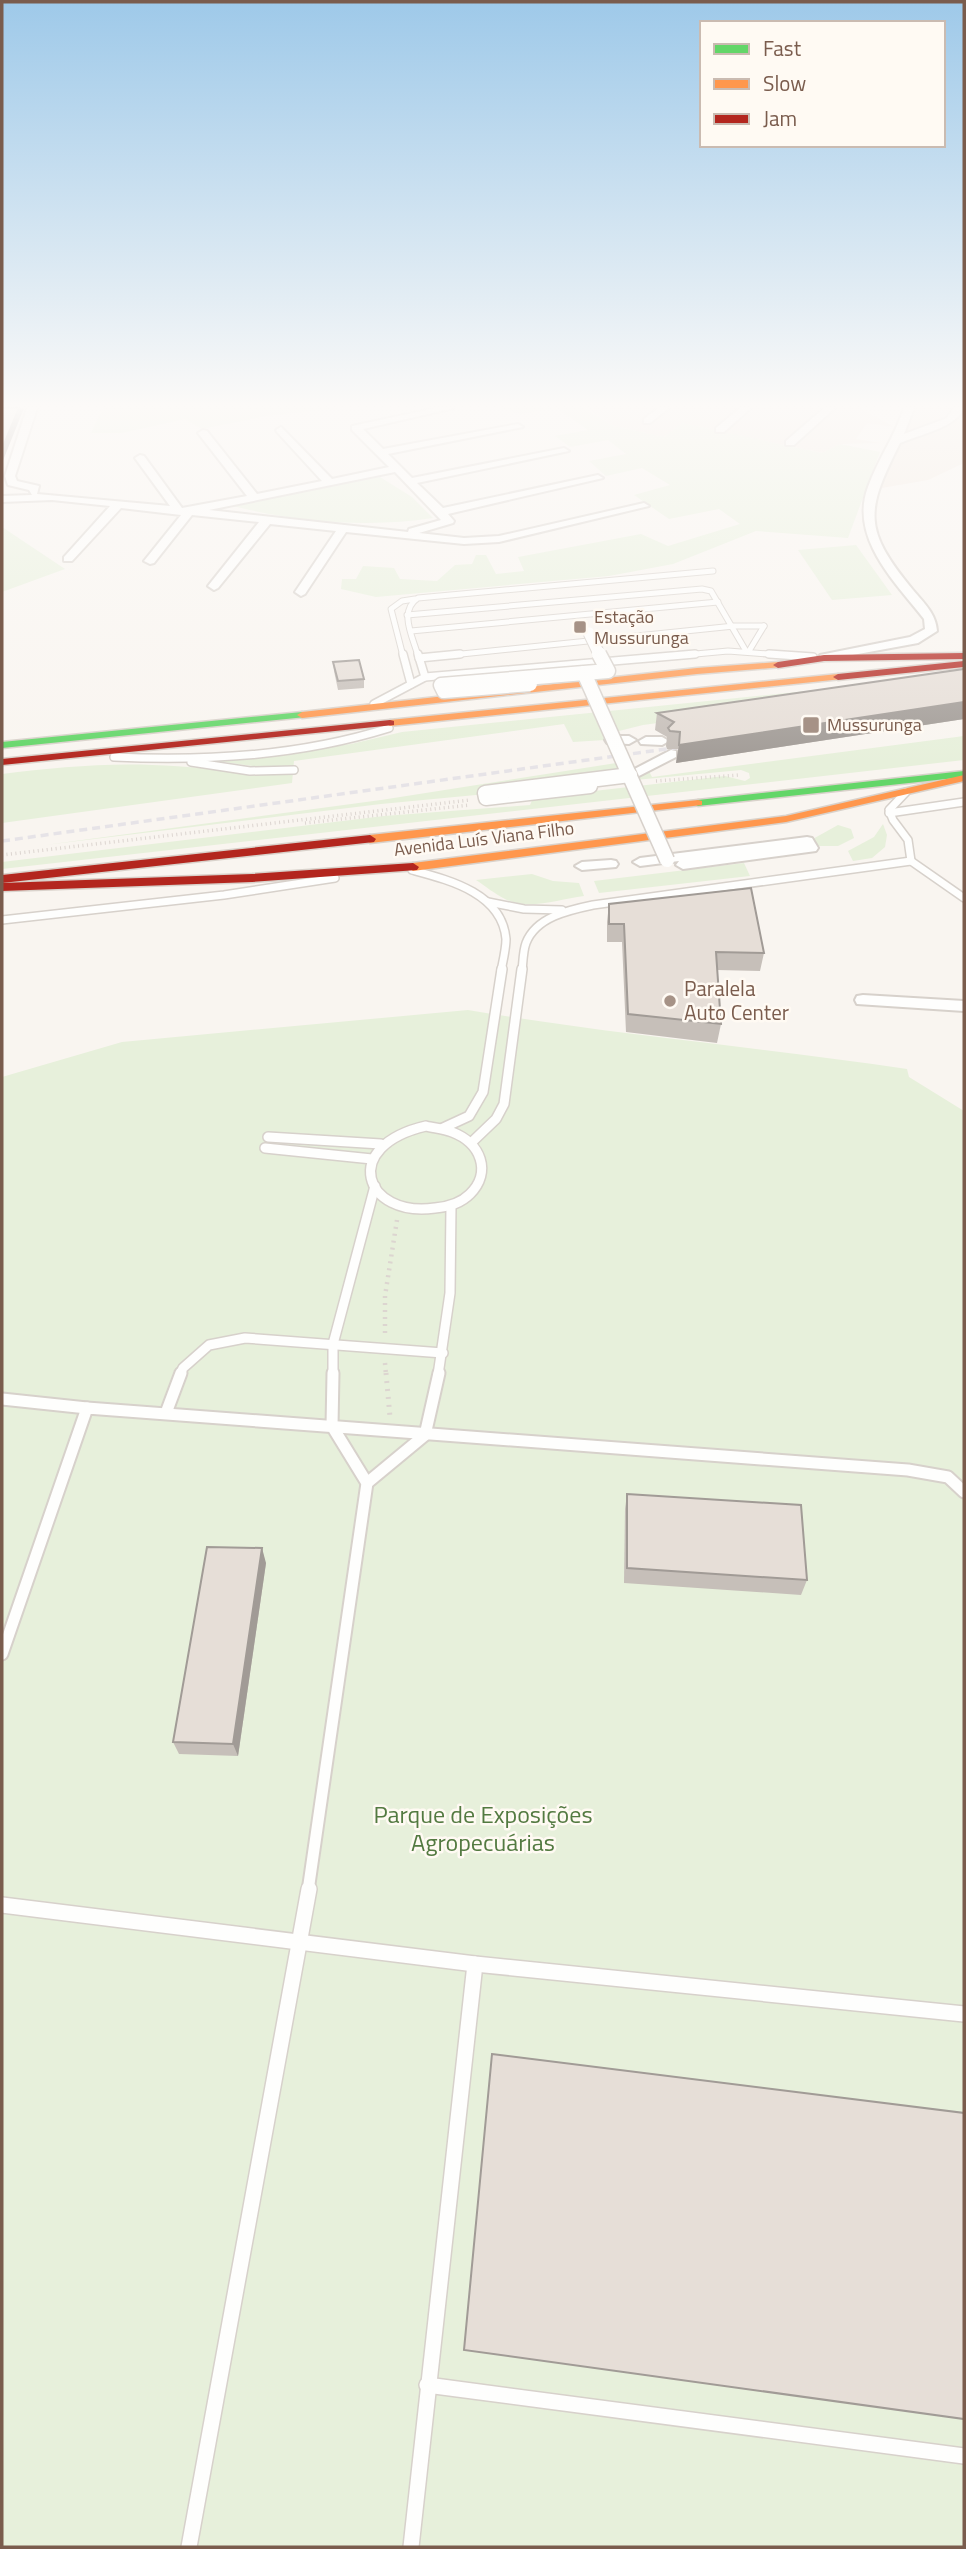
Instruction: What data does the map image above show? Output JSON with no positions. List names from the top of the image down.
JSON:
{
  "streets": {
    "main road": ["Avenida Luís Viana Filho"]
  },
  "parks": ["Parque de Exposições Agropecuárias"],
  "places": {
    "transit": ["Estação Mussurunga", "Mussurunga"],
    "other": ["Paralela Auto Center"]
  },
  "legend": ["Fast", "Slow", "Jam"]
}
